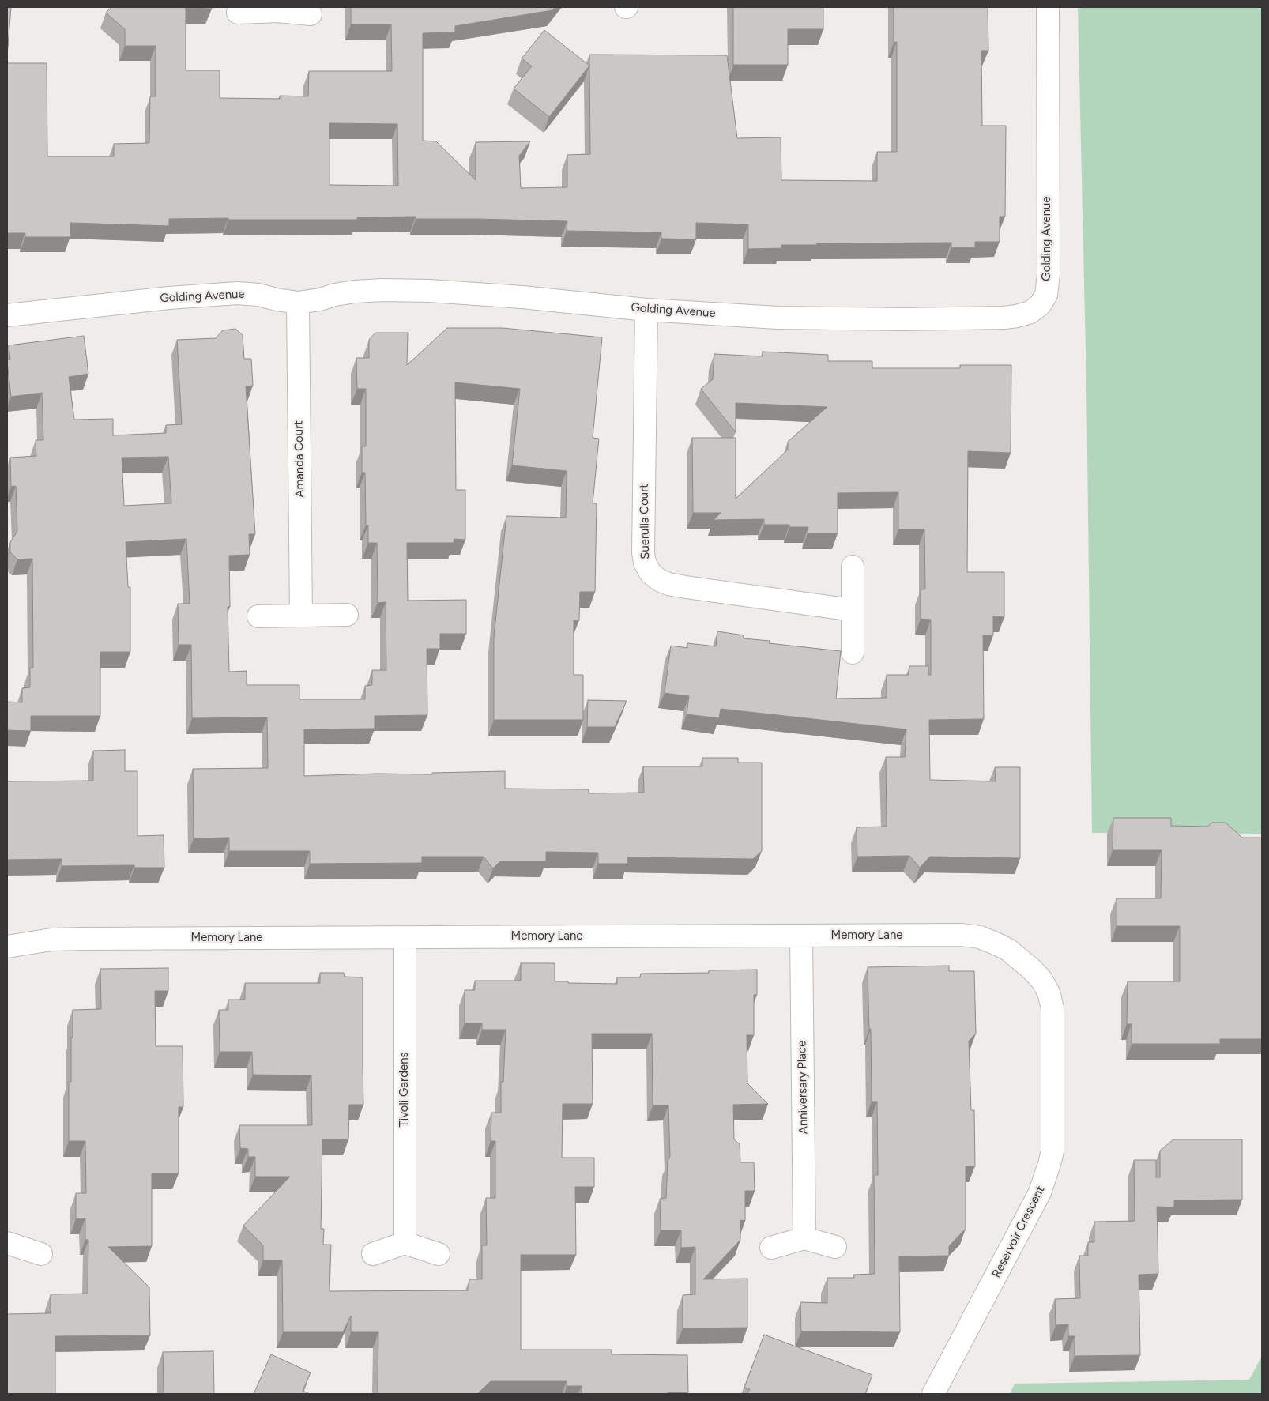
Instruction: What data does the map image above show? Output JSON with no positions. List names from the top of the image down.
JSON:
{
  "streets": {
    "street": [
      "Golding Avenue",
      "Amanda Court",
      "Suerulla Court",
      "Memory Lane",
      "Anniversary Place",
      "Tivoli Gardens",
      "Reservoir Crescent"
    ]
  },
  "crossings": [
    ["Golding Avenue", "Amanda Court"],
    ["Golding Avenue", "Suerulla Court"],
    ["Memory Lane", "Anniversary Place"],
    ["Memory Lane", "Tivoli Gardens"],
    ["Memory Lane", "Reservoir Crescent"]
  ]
}
